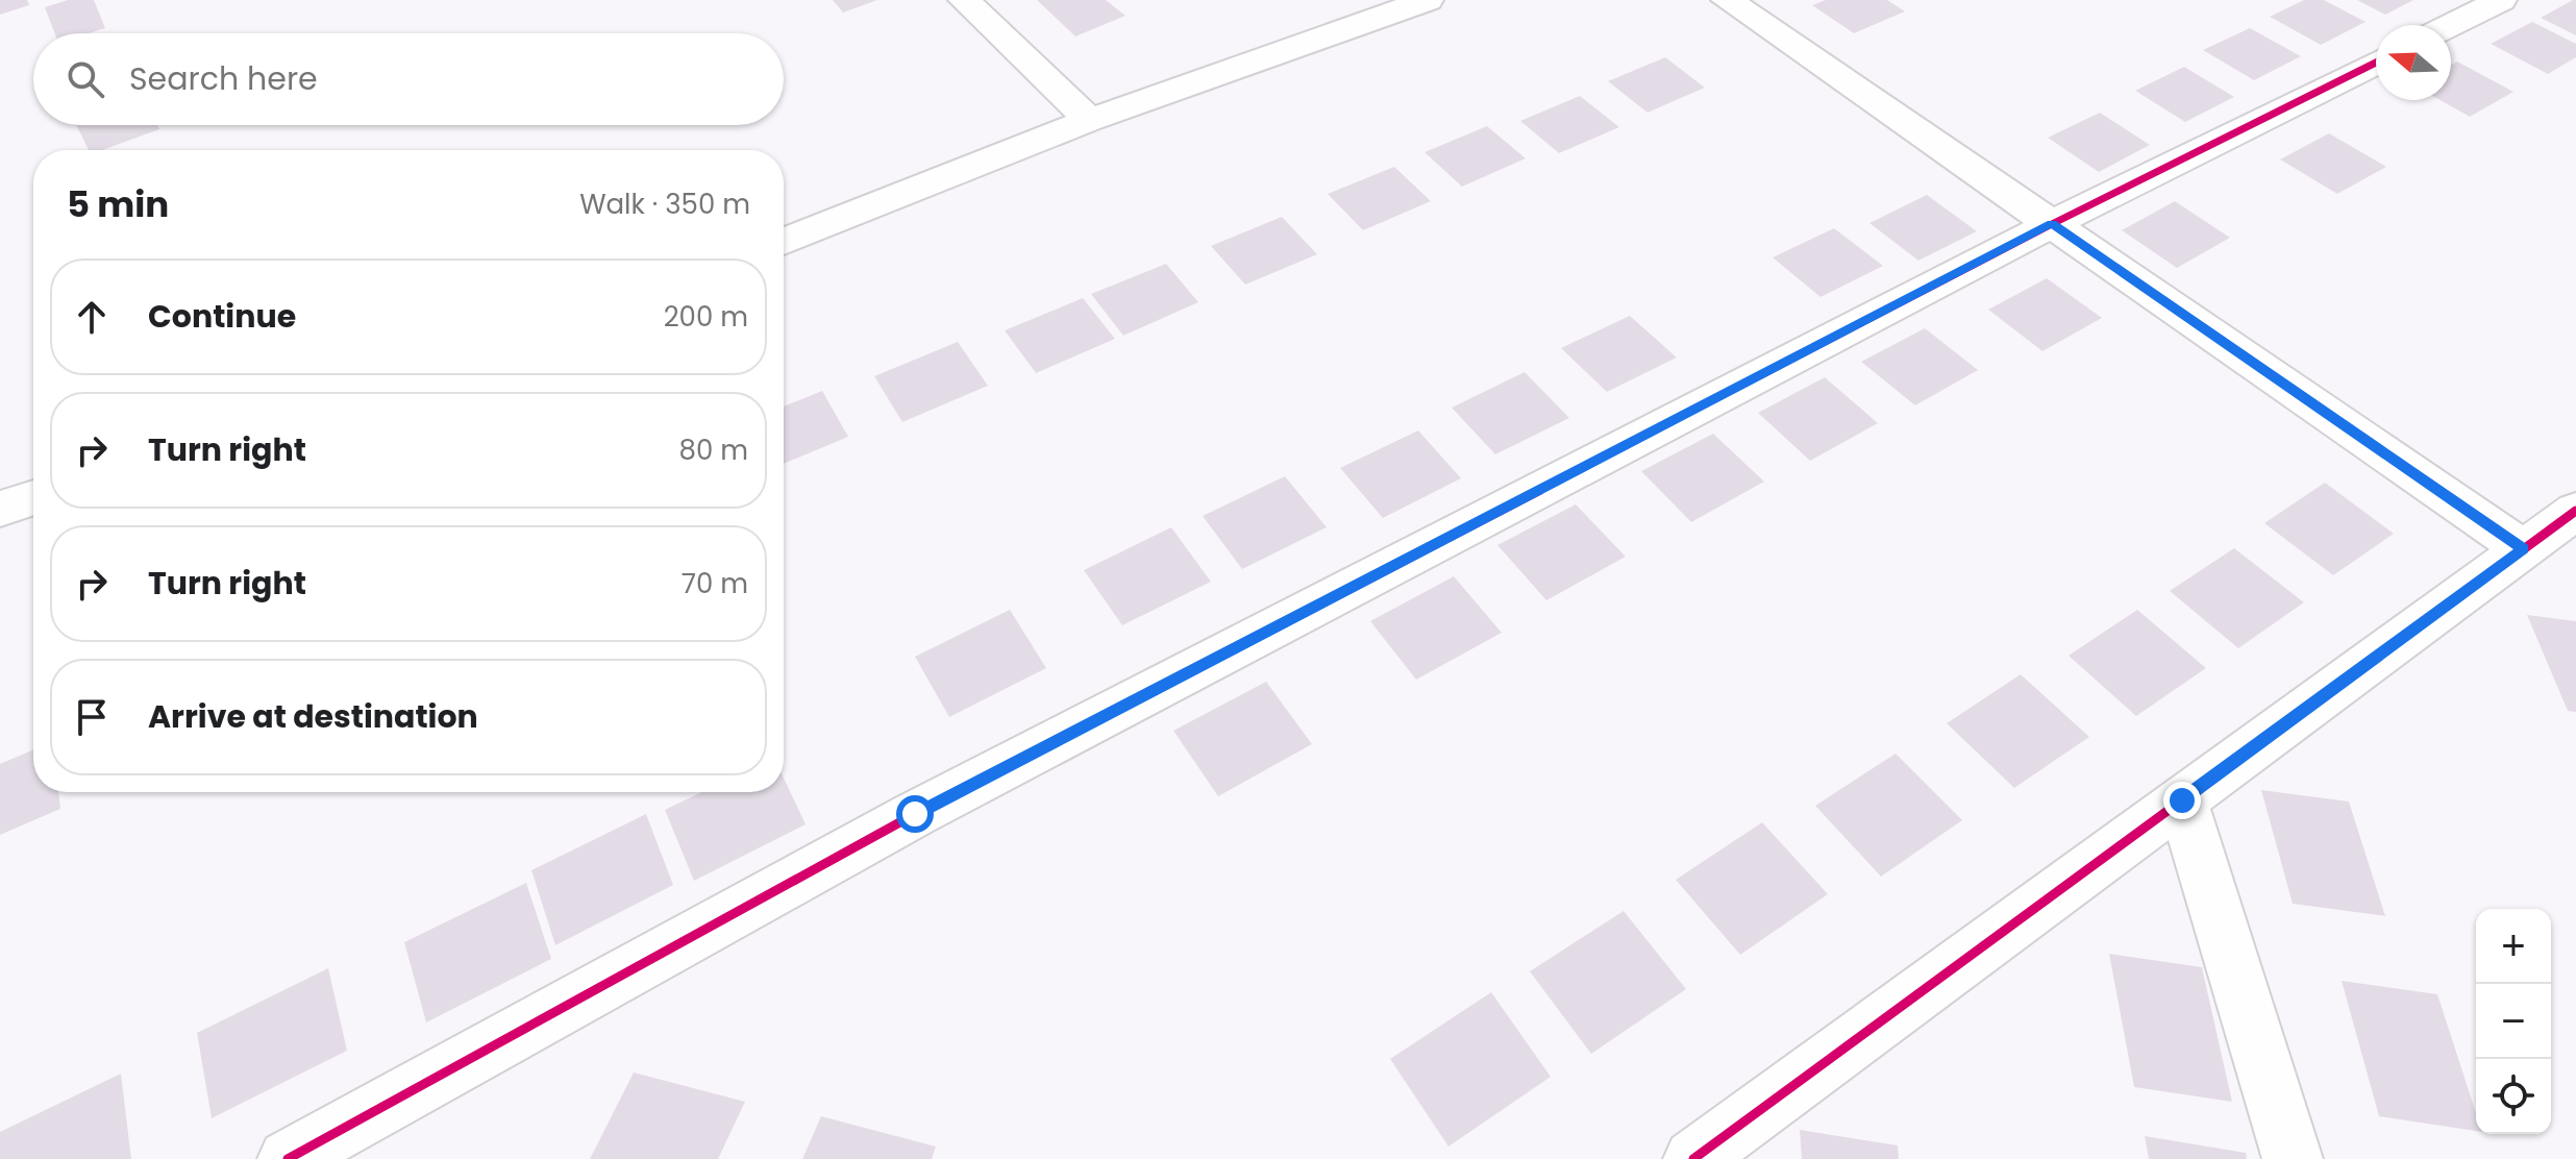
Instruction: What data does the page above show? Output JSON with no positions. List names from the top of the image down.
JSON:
{
  "north": "left",
  "page": {
    "search": "Search here",
    "heading": ["5 min", "Walk · 350 m"],
    "list": [
      ["Continue", "200 m"],
      ["Turn right", "80 m"],
      ["Turn right", "70 m"],
      "Arrive at destination"
    ],
    "map_buttons": ["+", "−"]
  }
}
